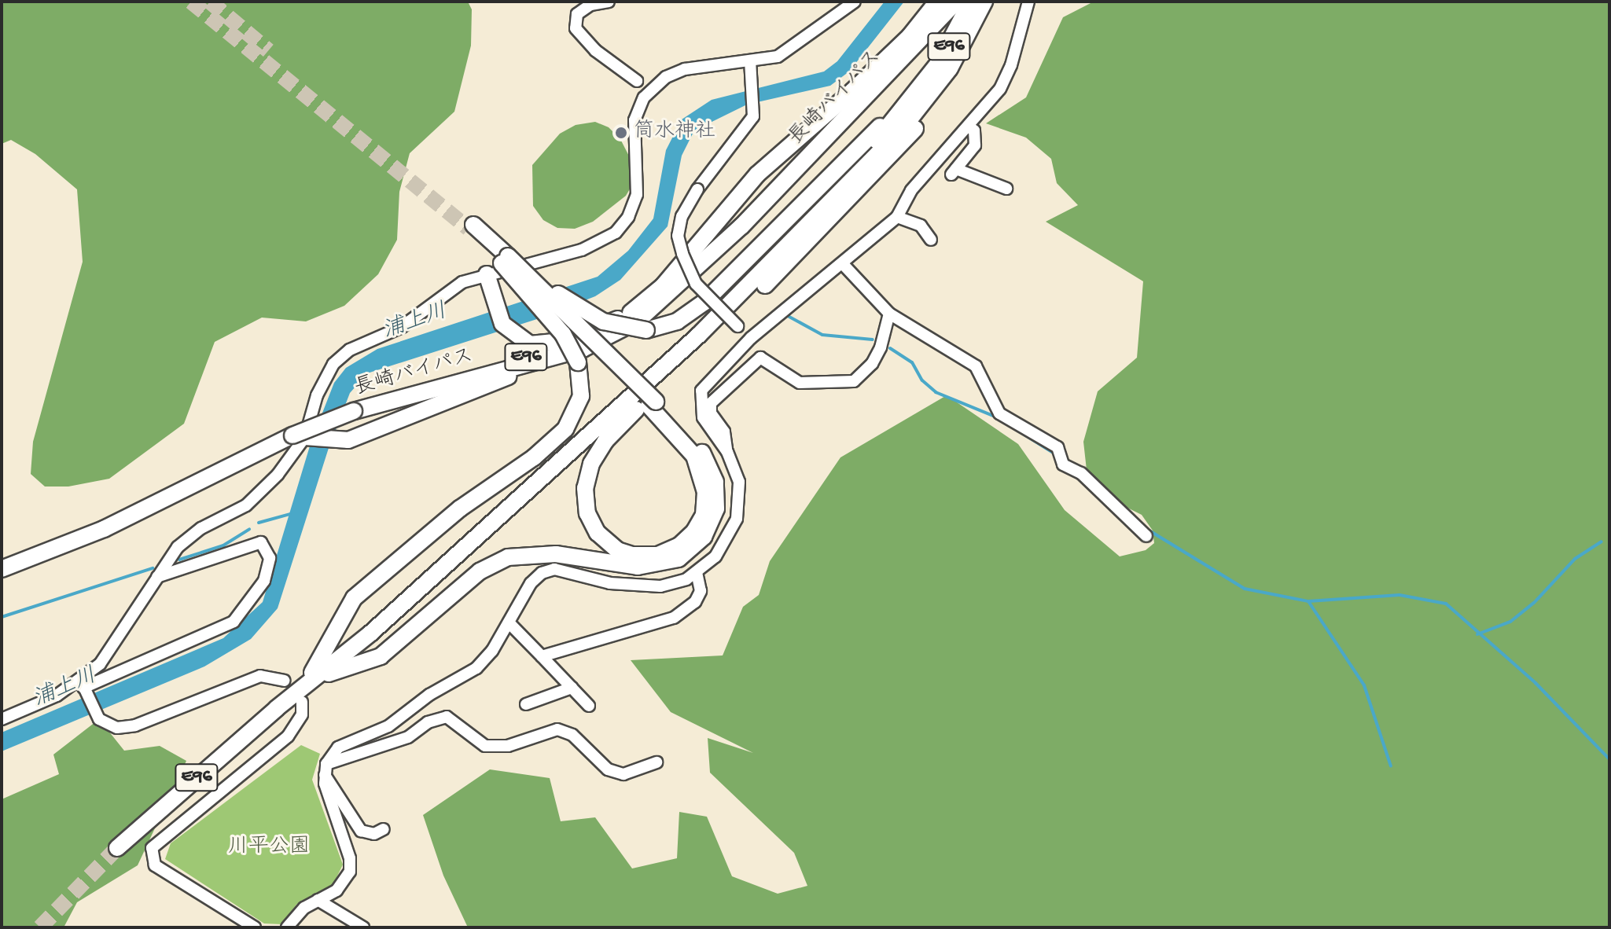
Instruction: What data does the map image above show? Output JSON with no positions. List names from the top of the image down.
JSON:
{
  "streets": {
    "highway": ["E96", "長崎バイパス"]
  },
  "crossings": [
    ["E96", "長崎バイパス"]
  ],
  "water": ["浦上川"],
  "parks": ["川平公園"],
  "places": ["筒水神社"]
}
